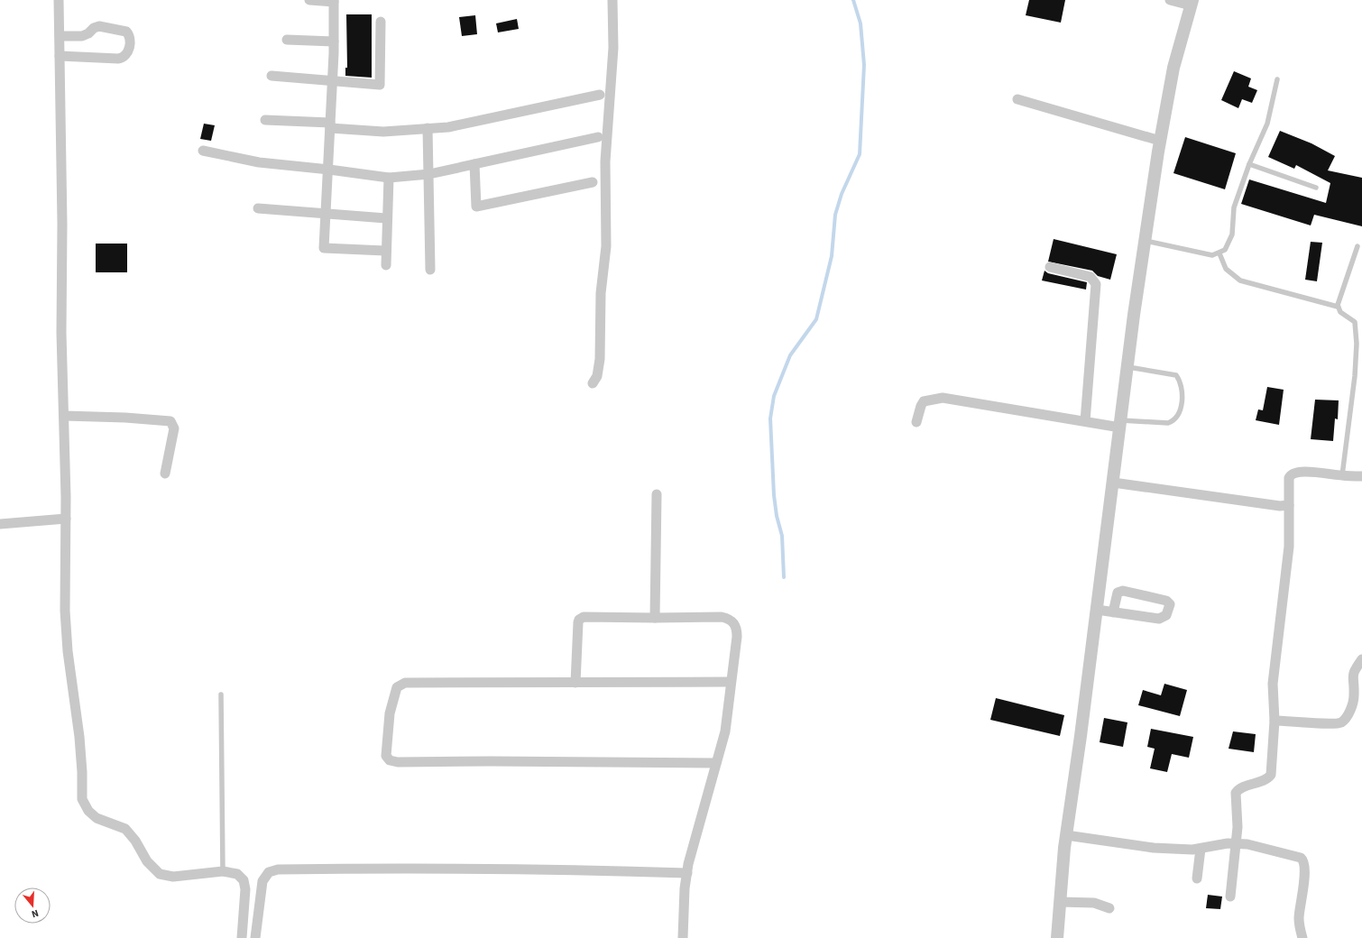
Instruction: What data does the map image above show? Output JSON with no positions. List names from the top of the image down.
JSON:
{
  "north": "bottom"
}
